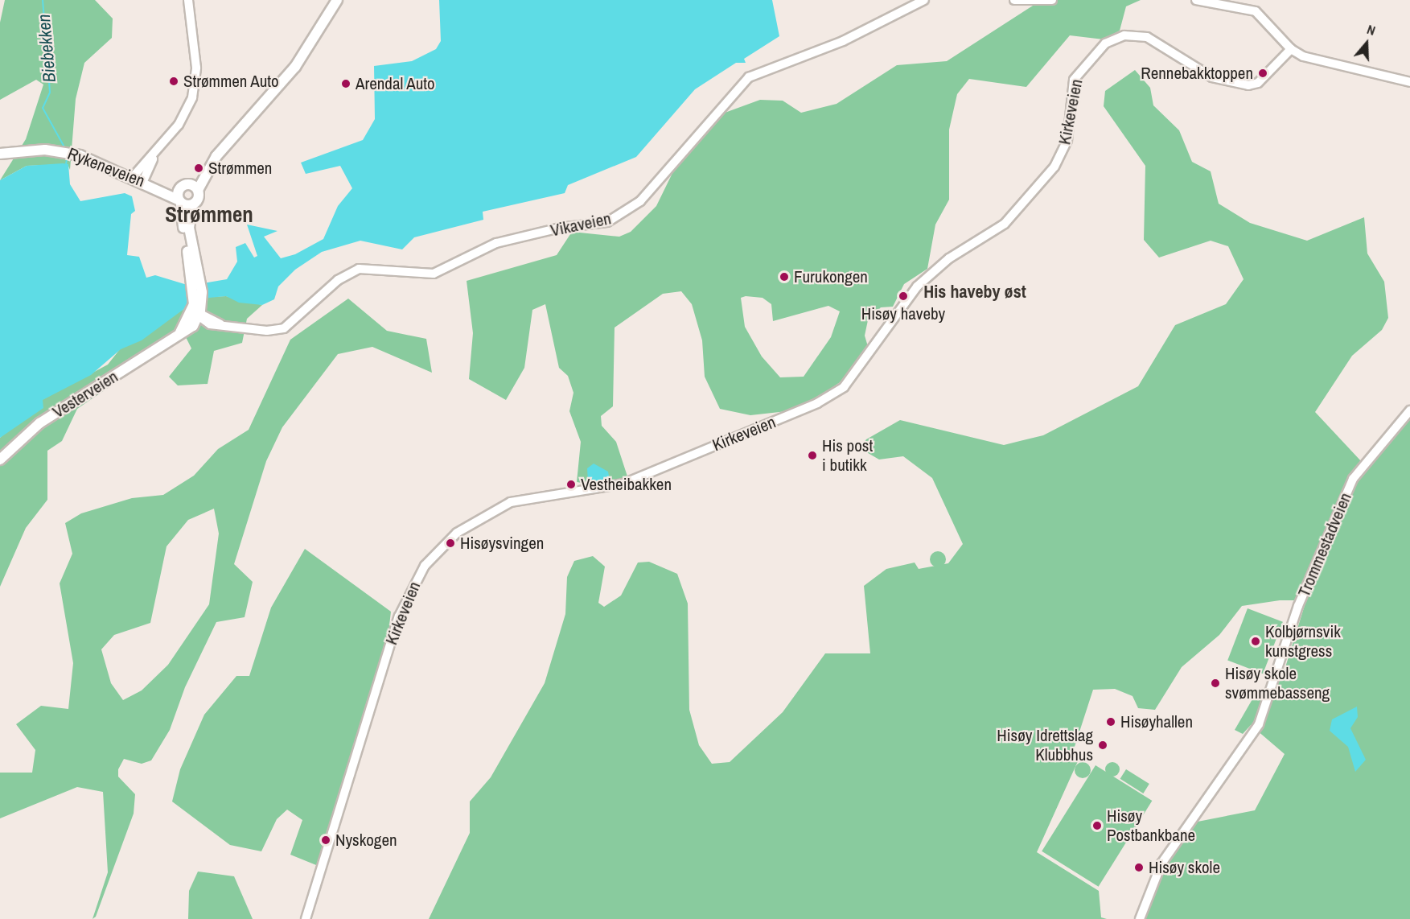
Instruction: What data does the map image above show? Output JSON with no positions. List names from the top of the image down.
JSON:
{
  "streets": {
    "main road": [
      "Kirkeveien",
      "Rykeneveien",
      "Vikaveien",
      "Vesterveien",
      "Trommestadveien"
    ]
  },
  "crossings": [
    ["Vikaveien", "Vesterveien"]
  ],
  "districts": ["Strømmen", "His haveby øst"],
  "water": ["Biebekken"],
  "places": [
    "Rennebakktoppen",
    "Strømmen Auto",
    "Arendal Auto",
    "Strømmen",
    "Furukongen",
    "Hisøy haveby",
    "His post i butikk",
    "Vestheibakken",
    "Hisøysvingen",
    "Kolbjørnsvik kunstgress",
    "Hisøy skole svømmebasseng",
    "Hisøyhallen",
    "Hisøy Idrettslag Klubbhus",
    "Hisøy Postbankbane",
    "Nyskogen",
    "Hisøy skole"
  ],
  "north": "top"
}
